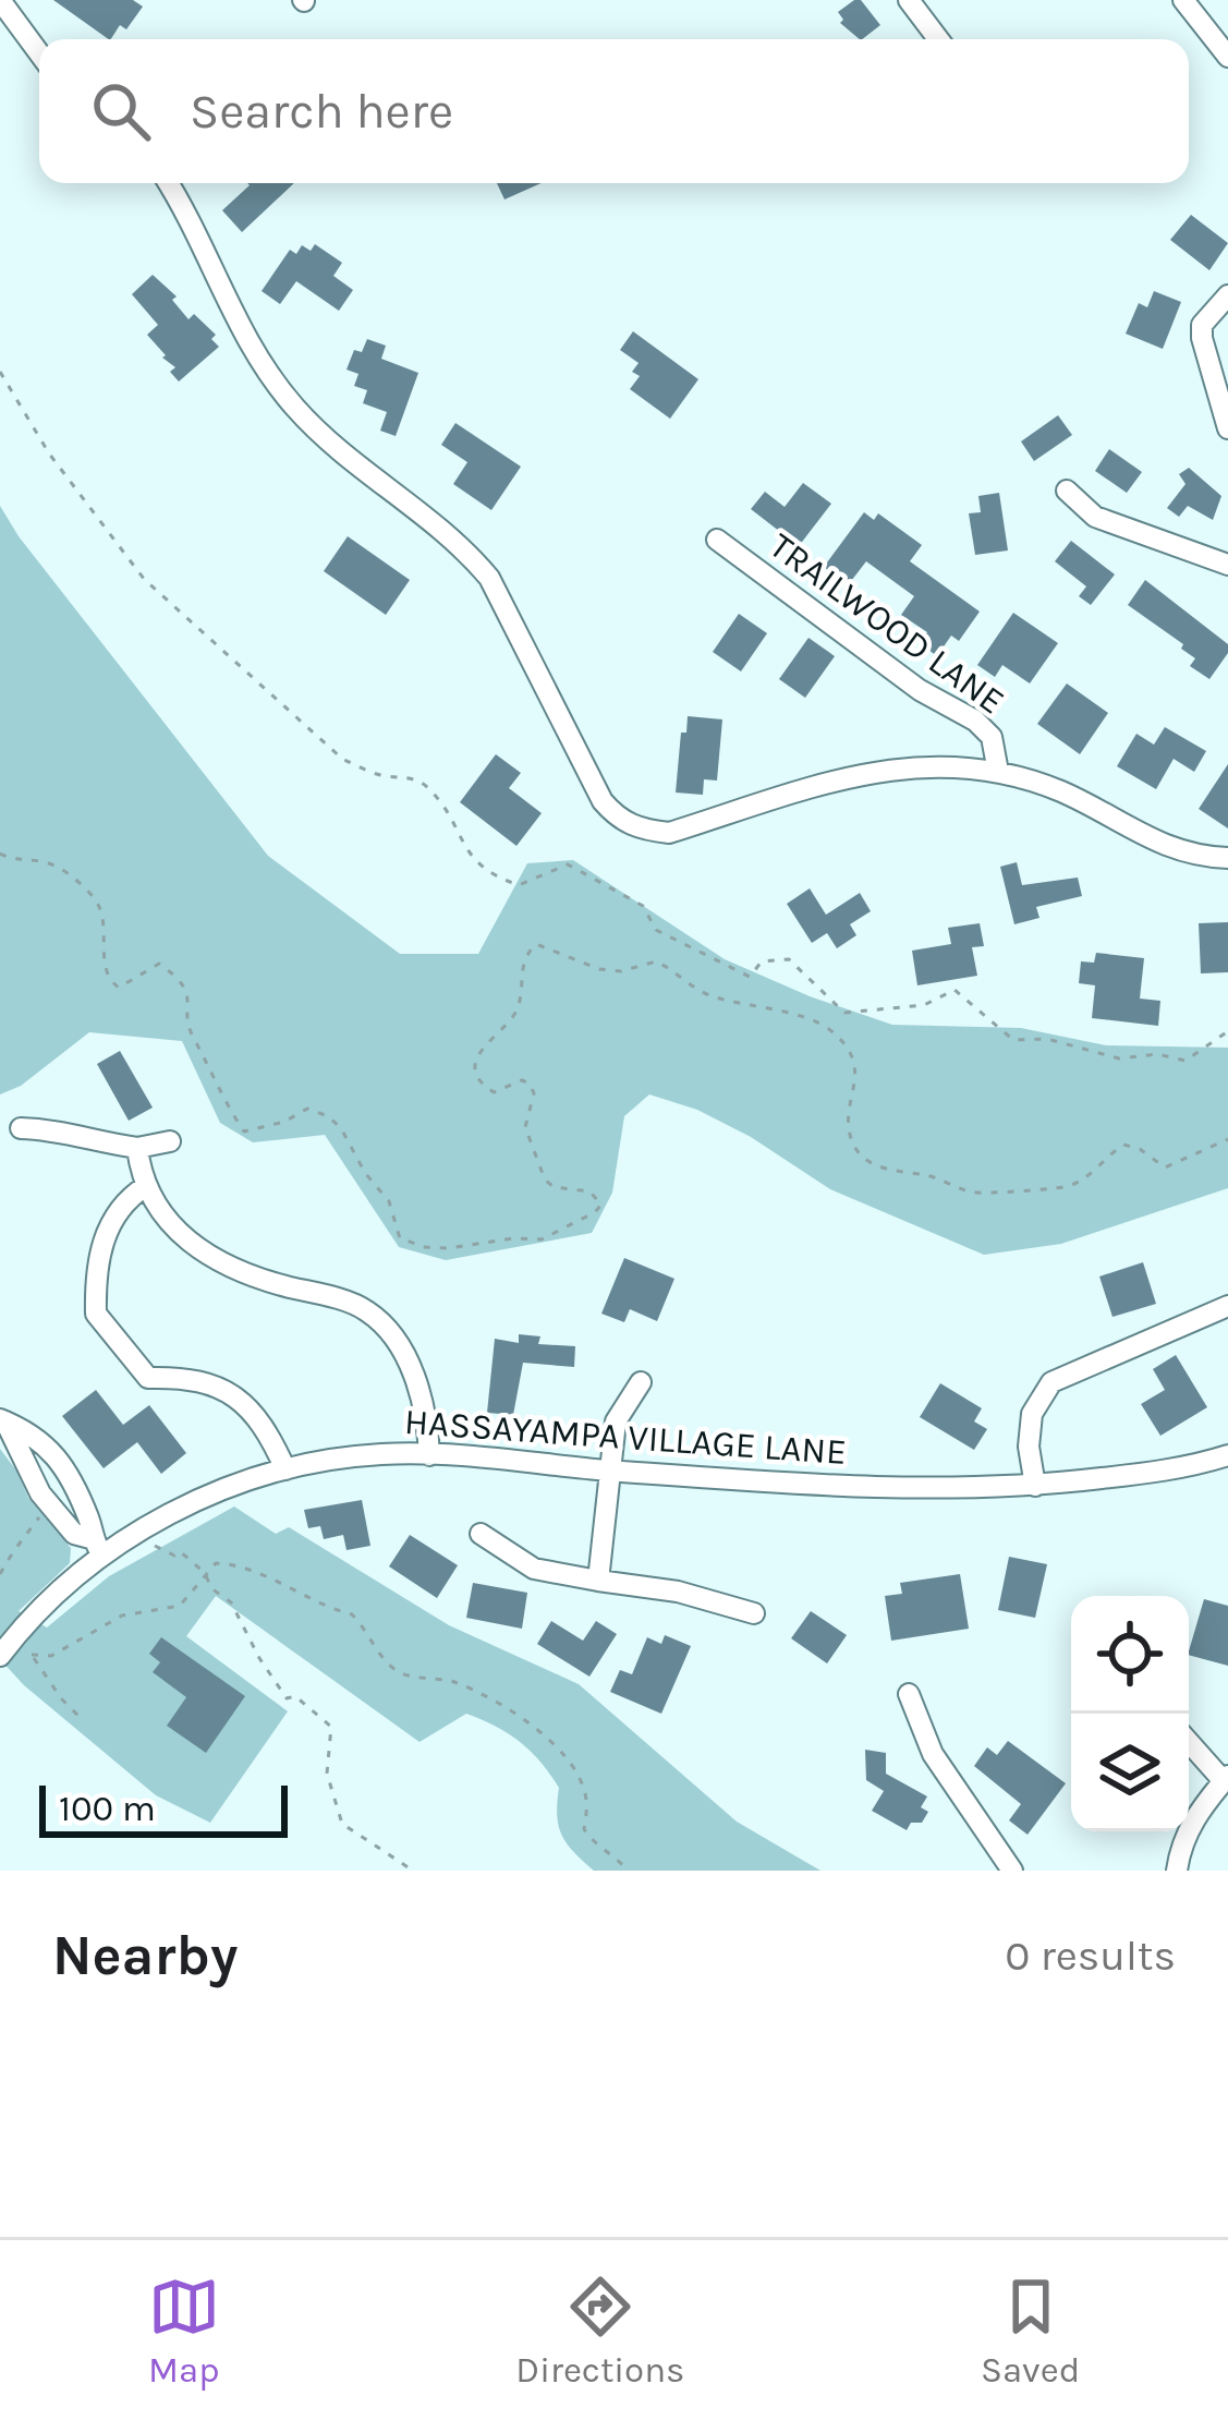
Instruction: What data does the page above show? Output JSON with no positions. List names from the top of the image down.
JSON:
{
  "streets": {
    "street": ["TRAILWOOD LANE", "HASSAYAMPA VILLAGE LANE"]
  },
  "scale_bar": "100 m",
  "page": {
    "search": "Search here",
    "scale": "100 m",
    "heading": ["Nearby", "0 results"],
    "nav": ["Map", "Directions", "Saved"]
  }
}
